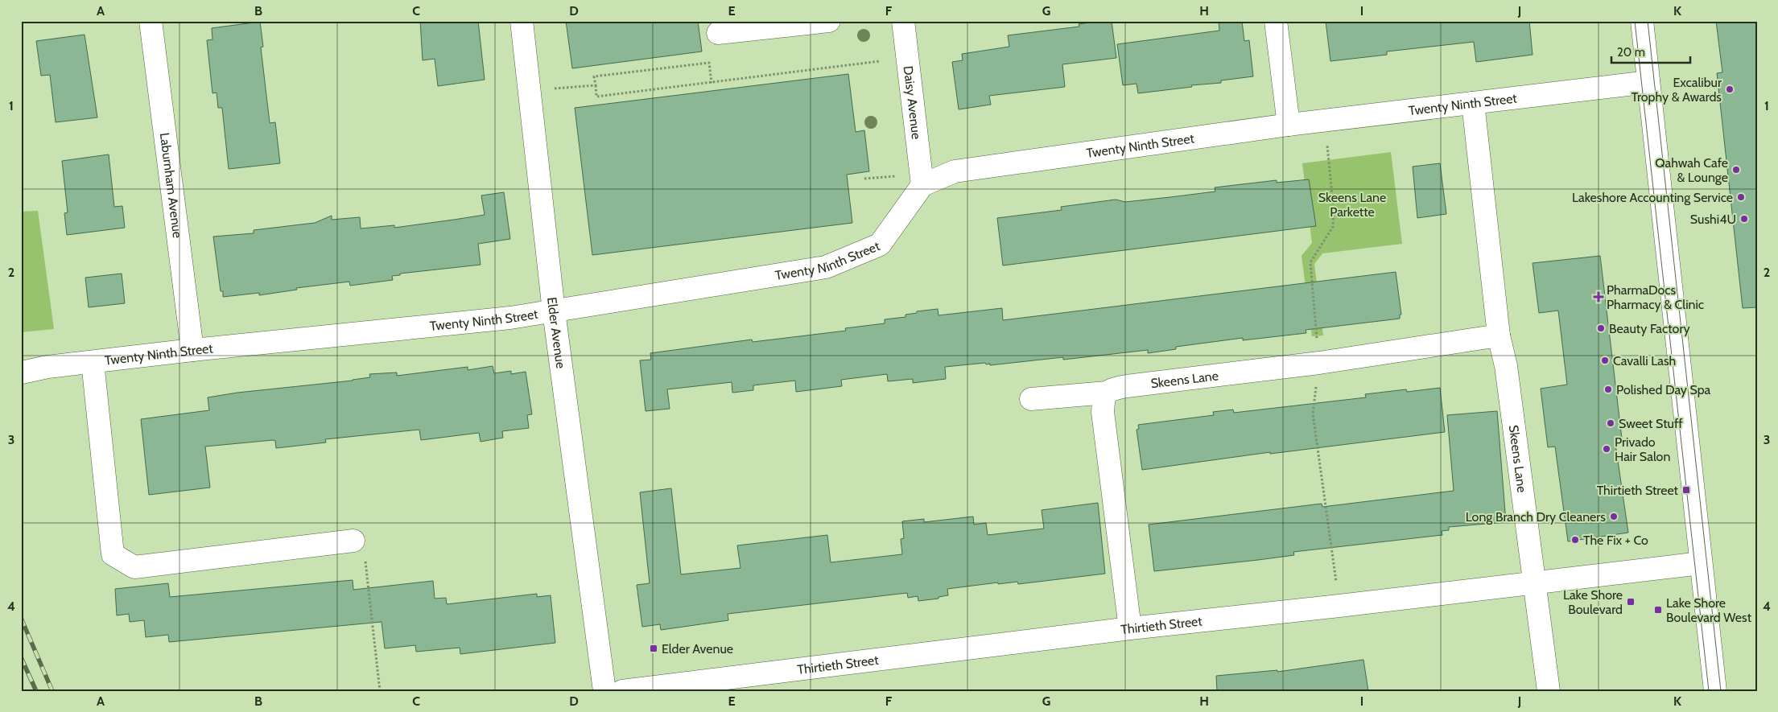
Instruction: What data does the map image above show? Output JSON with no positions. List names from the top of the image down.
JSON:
{
  "streets": {
    "street": [
      "Daisy Avenue",
      "Twenty Ninth Street",
      "Laburnham Avenue",
      "Elder Avenue",
      "Skeens Lane",
      "Thirtieth Street"
    ]
  },
  "crossings": [
    ["Daisy Avenue", "Twenty Ninth Street"],
    ["Twenty Ninth Street", "Laburnham Avenue"],
    ["Twenty Ninth Street", "Elder Avenue"],
    ["Twenty Ninth Street", "Skeens Lane"],
    ["Skeens Lane", "Thirtieth Street"]
  ],
  "parks": ["Skeens Lane Parkette"],
  "places": {
    "other": [
      "Excalibur Trophy & Awards",
      "Qahwah Cafe & Lounge",
      "Lakeshore Accounting Service",
      "Sushi4U",
      "Beauty Factory",
      "Cavalli Lash",
      "Polished Day Spa",
      "Sweet Stuff",
      "Privado Hair Salon",
      "Long Branch Dry Cleaners",
      "The Fix + Co"
    ],
    "health": ["PharmaDocs Pharmacy & Clinic"],
    "transit": [
      "Thirtieth Street",
      "Lake Shore Boulevard",
      "Lake Shore Boulevard West",
      "Elder Avenue"
    ]
  },
  "scale_bar": "20 m",
  "grid": {
    "columns": [
      "A",
      "B",
      "C",
      "D",
      "E",
      "F",
      "G",
      "H",
      "I",
      "J",
      "K"
    ],
    "rows": [
      "1",
      "2",
      "3",
      "4"
    ]
  }
}
